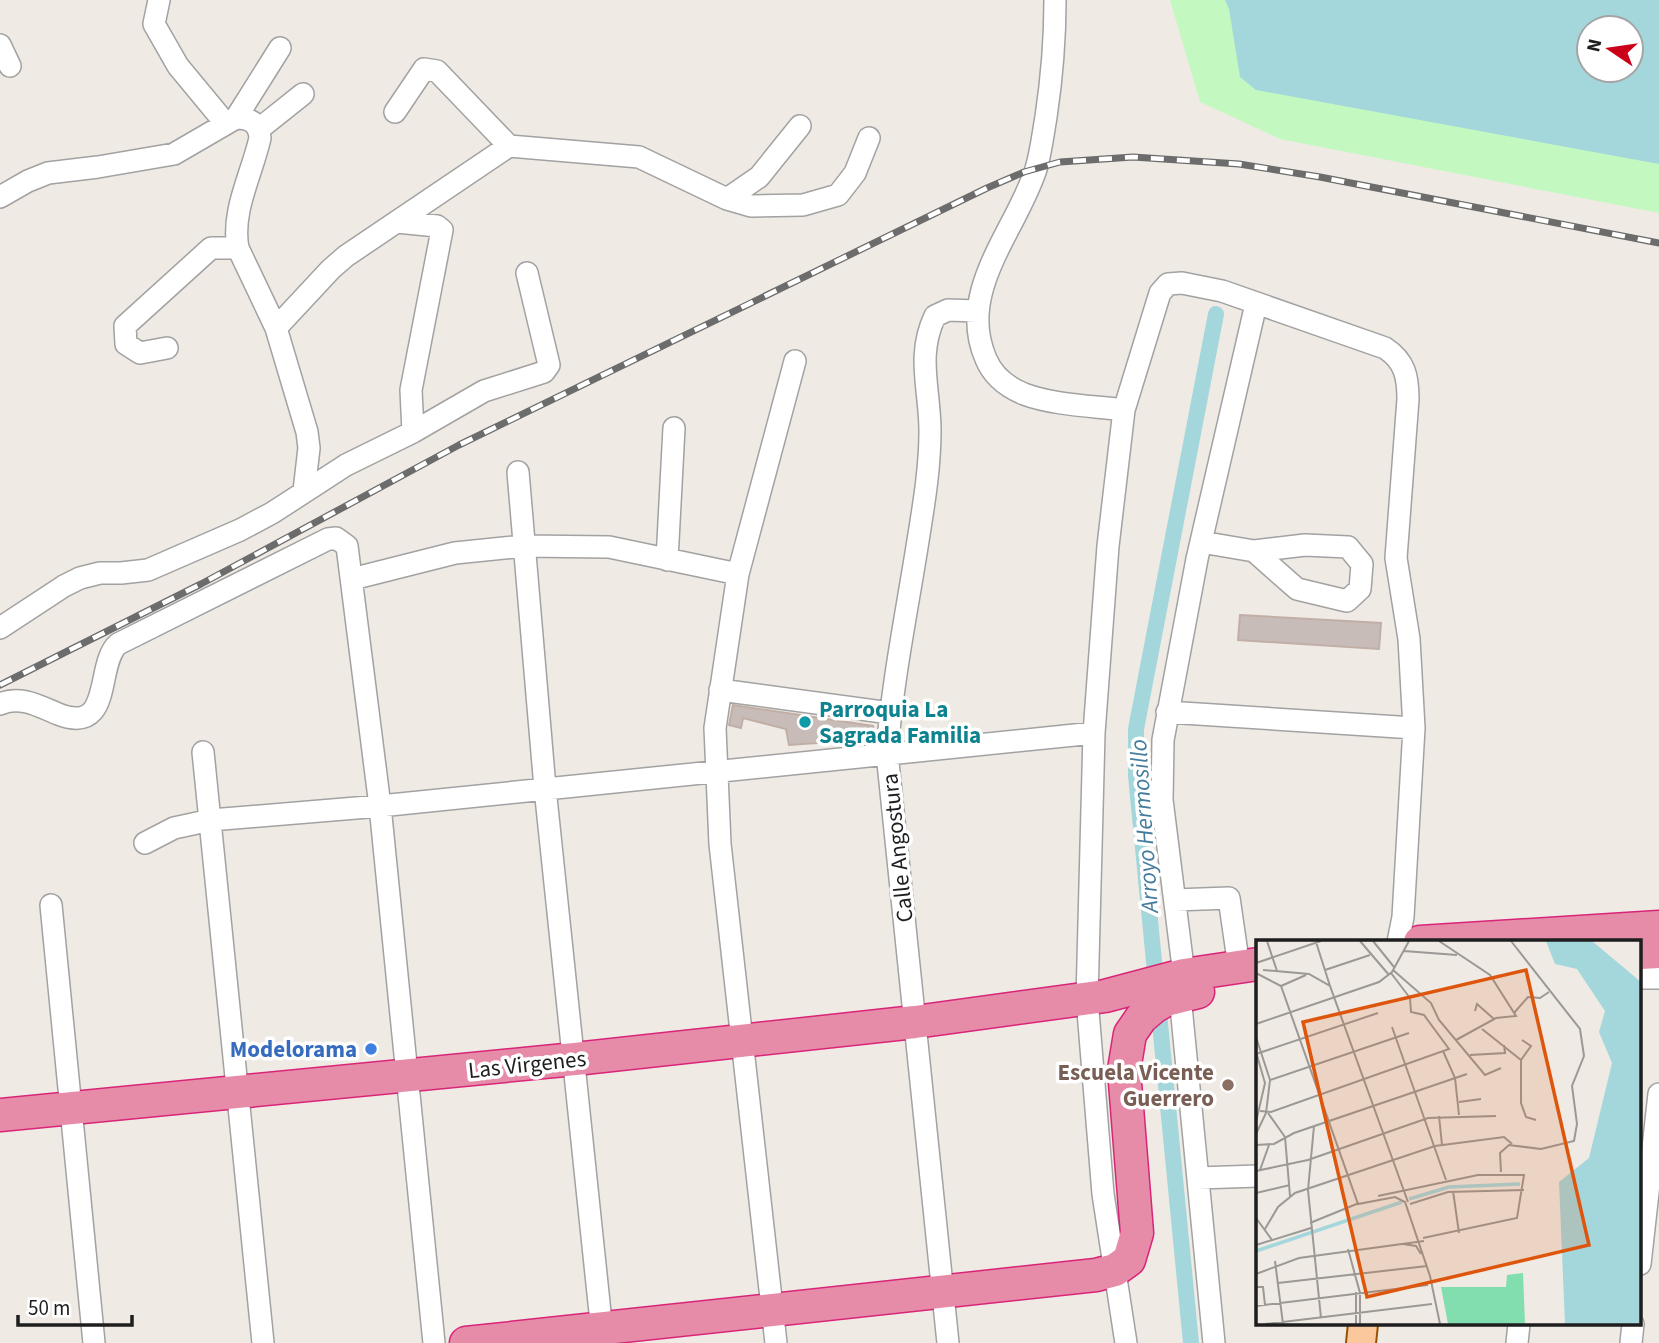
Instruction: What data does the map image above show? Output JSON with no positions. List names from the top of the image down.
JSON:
{
  "streets": {
    "highway": ["Las Virgenes"],
    "street": ["Calle Angostura"]
  },
  "crossings": [
    ["Calle Angostura", "Las Virgenes"]
  ],
  "water": ["Arroyo Hermosillo"],
  "places": ["Parroquia La Sagrada Familia", "Modelorama", "Escuela Vicente Guerrero"],
  "scale_bar": "50 m",
  "north": "left"
}
